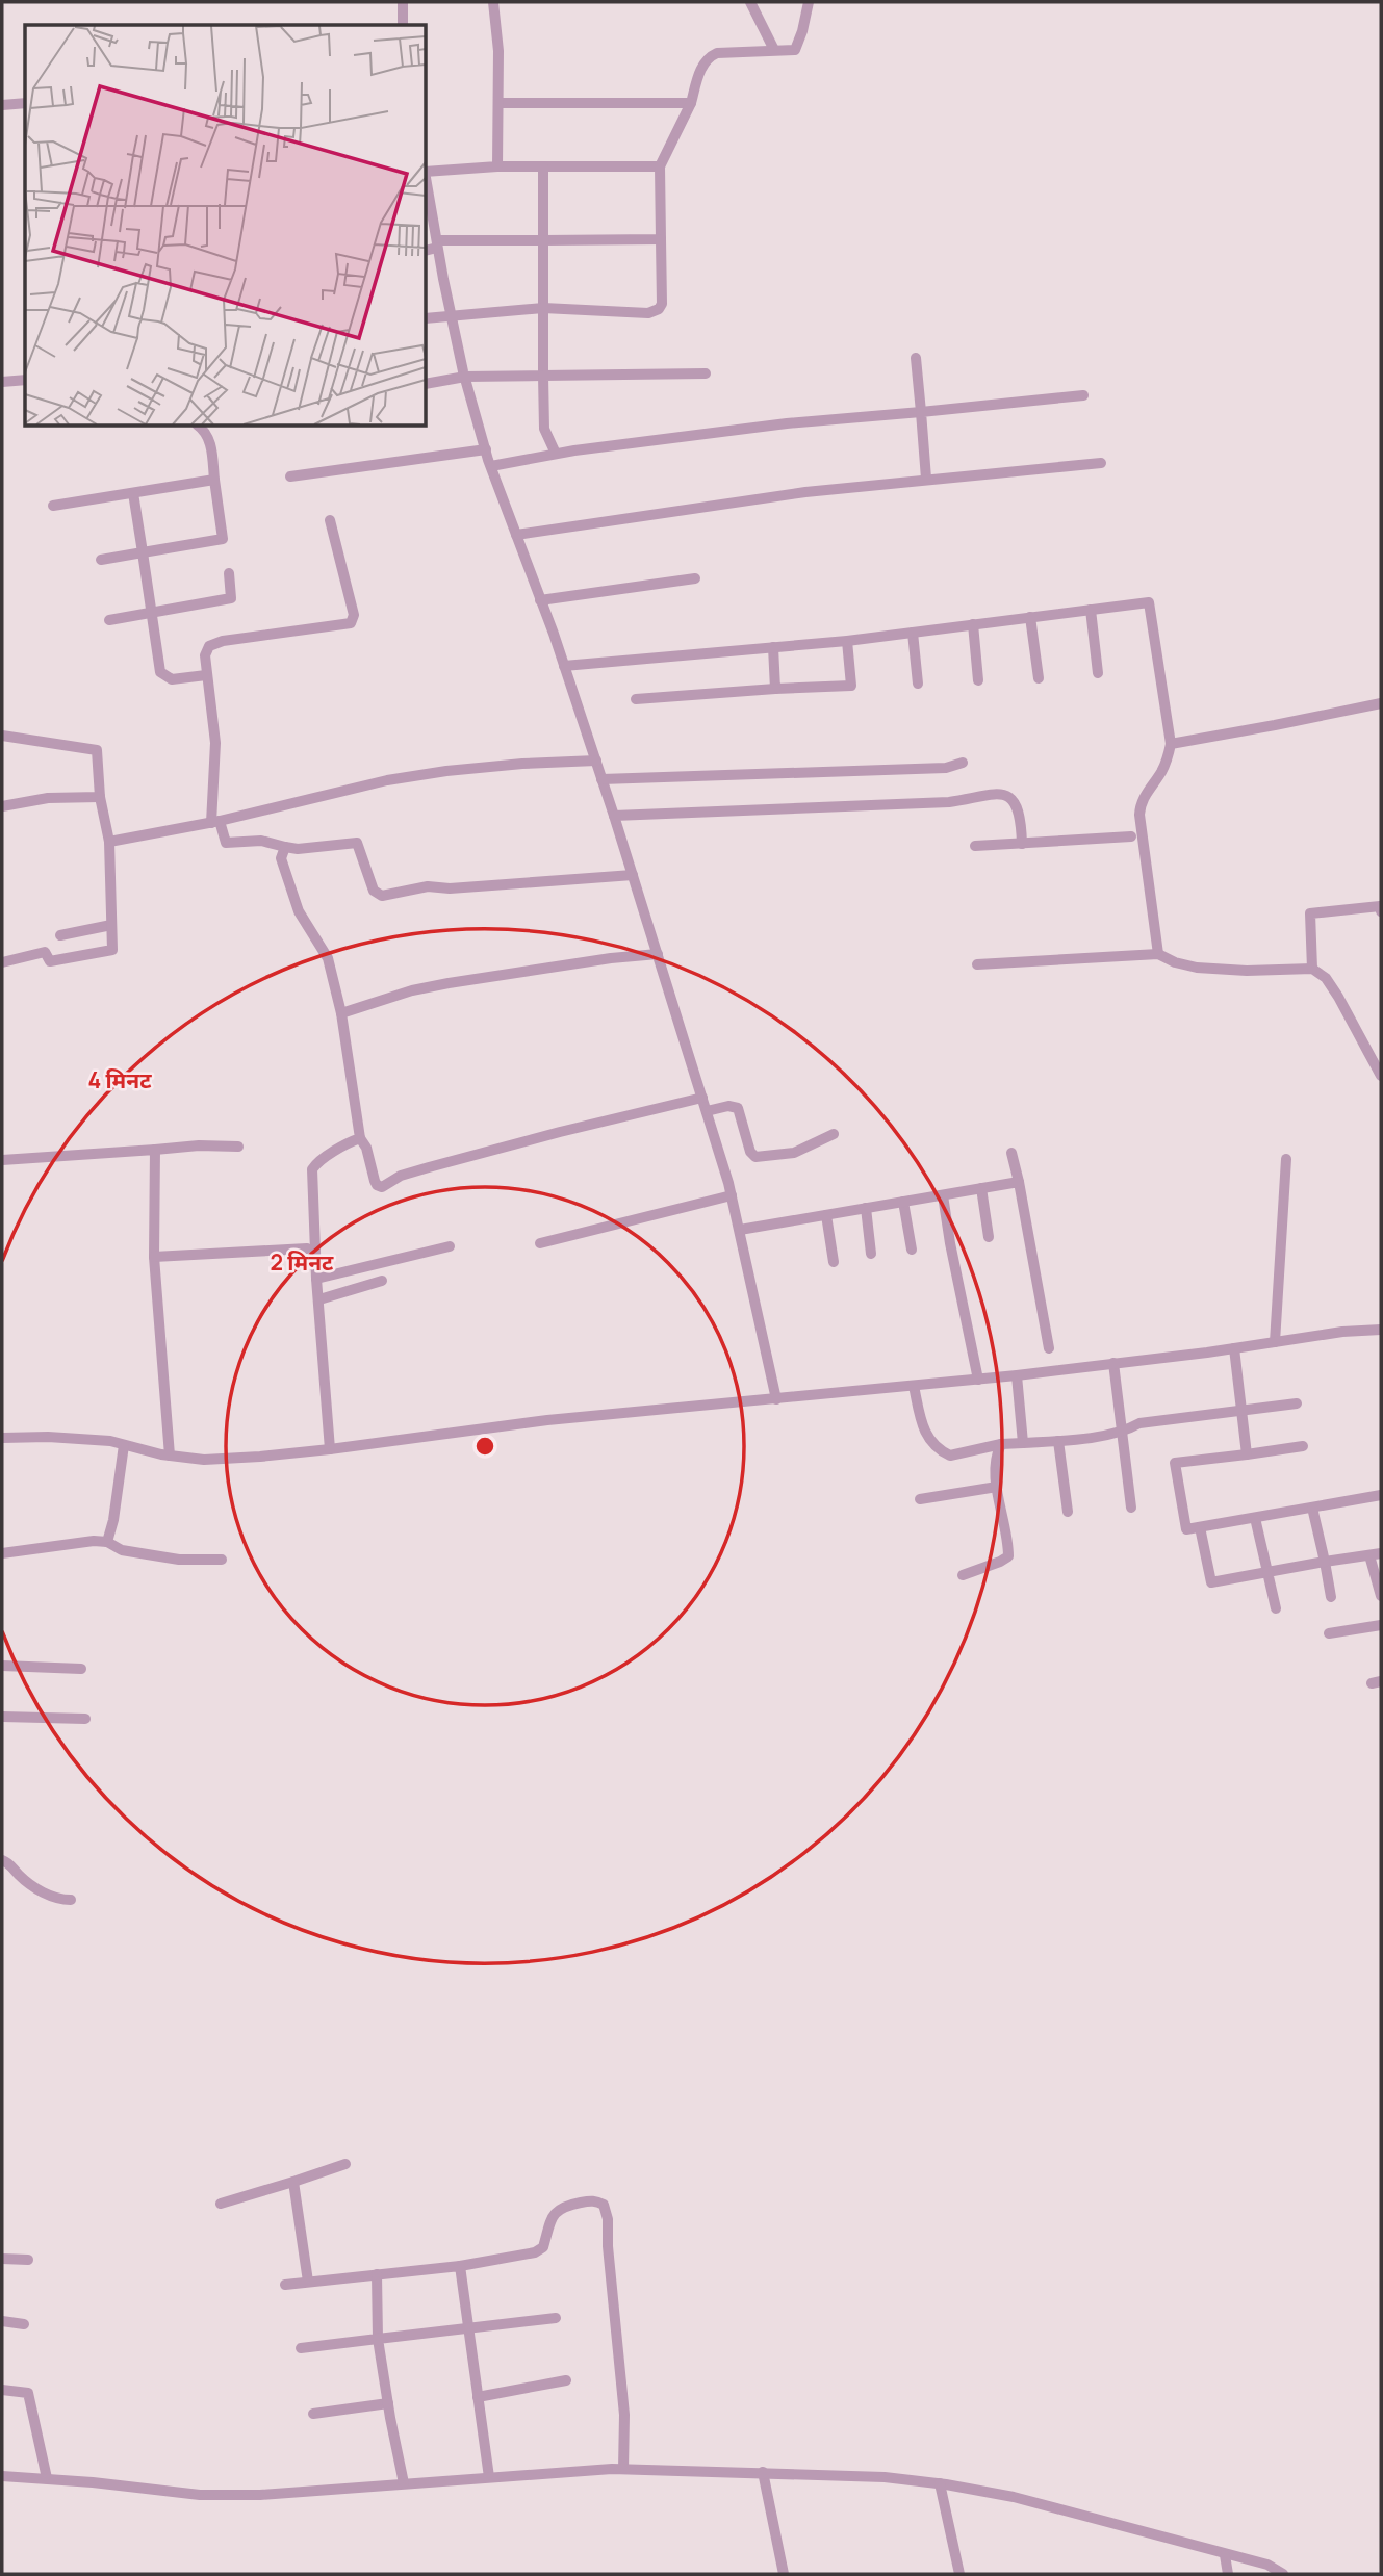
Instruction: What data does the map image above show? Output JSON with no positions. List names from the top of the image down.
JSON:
{
  "rings": ["4 मिनट", "2 मिनट"]
}
